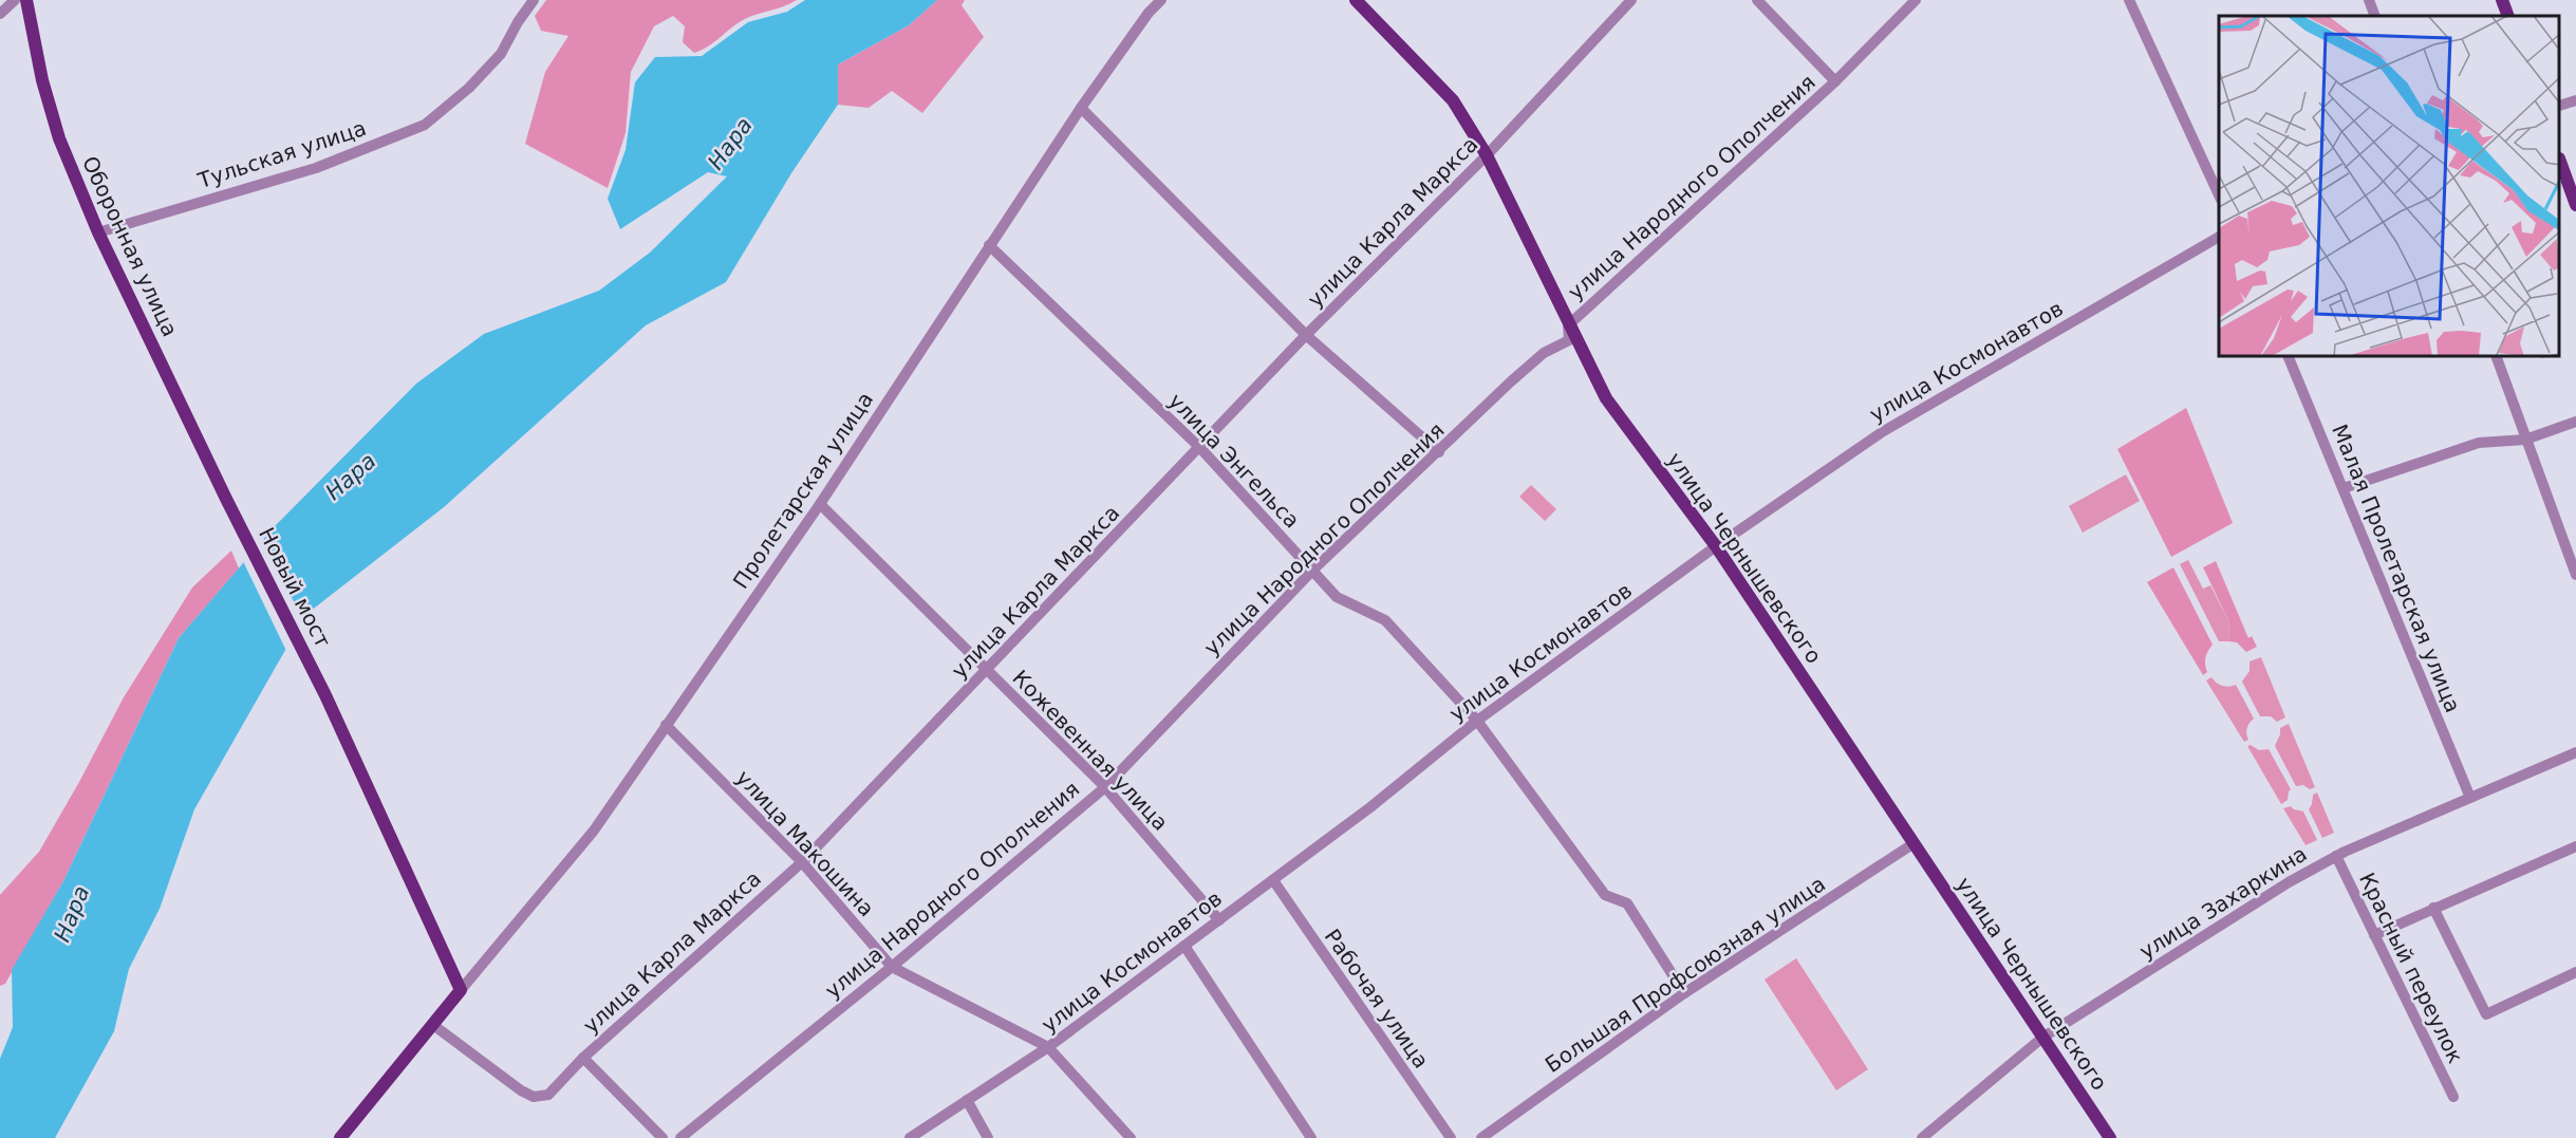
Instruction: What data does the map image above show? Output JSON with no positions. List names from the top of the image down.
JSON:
{
  "streets": {
    "main road": ["Оборонная улица", "улица Чернышевского", "Новый мост"],
    "street": [
      "Тульская улица",
      "улица Народного Ополчения",
      "улица Карла Маркса",
      "улица Космонавтов",
      "улица Энгельса",
      "Пролетарская улица",
      "Малая Пролетарская улица",
      "Кожевенная улица",
      "улица Макошина",
      "улица Захаркина",
      "Красный переулок",
      "Большая Профсоюзная улица",
      "Рабочая улица"
    ]
  },
  "crossings": [
    ["Тульская улица", "Оборонная улица"],
    ["улица Народного Ополчения", "улица Энгельса"],
    ["улица Народного Ополчения", "улица Чернышевского"],
    ["улица Народного Ополчения", "Кожевенная улица"],
    ["улица Народного Ополчения", "улица Макошина"],
    ["улица Карла Маркса", "улица Энгельса"],
    ["улица Карла Маркса", "улица Чернышевского"],
    ["улица Карла Маркса", "Кожевенная улица"],
    ["улица Карла Маркса", "улица Макошина"],
    ["Оборонная улица", "Новый мост"],
    ["улица Космонавтов", "улица Энгельса"],
    ["улица Космонавтов", "улица Чернышевского"],
    ["улица Космонавтов", "Кожевенная улица"],
    ["улица Космонавтов", "улица Макошина"],
    ["улица Космонавтов", "Рабочая улица"],
    ["улица Энгельса", "Пролетарская улица"],
    ["улица Энгельса", "Большая Профсоюзная улица"],
    ["Пролетарская улица", "Новый мост"],
    ["Пролетарская улица", "Кожевенная улица"],
    ["Пролетарская улица", "улица Макошина"],
    ["улица Чернышевского", "улица Захаркина"],
    ["улица Чернышевского", "Большая Профсоюзная улица"],
    ["Малая Пролетарская улица", "улица Захаркина"],
    ["улица Захаркина", "Красный переулок"]
  ],
  "water": ["Нара"]
}
